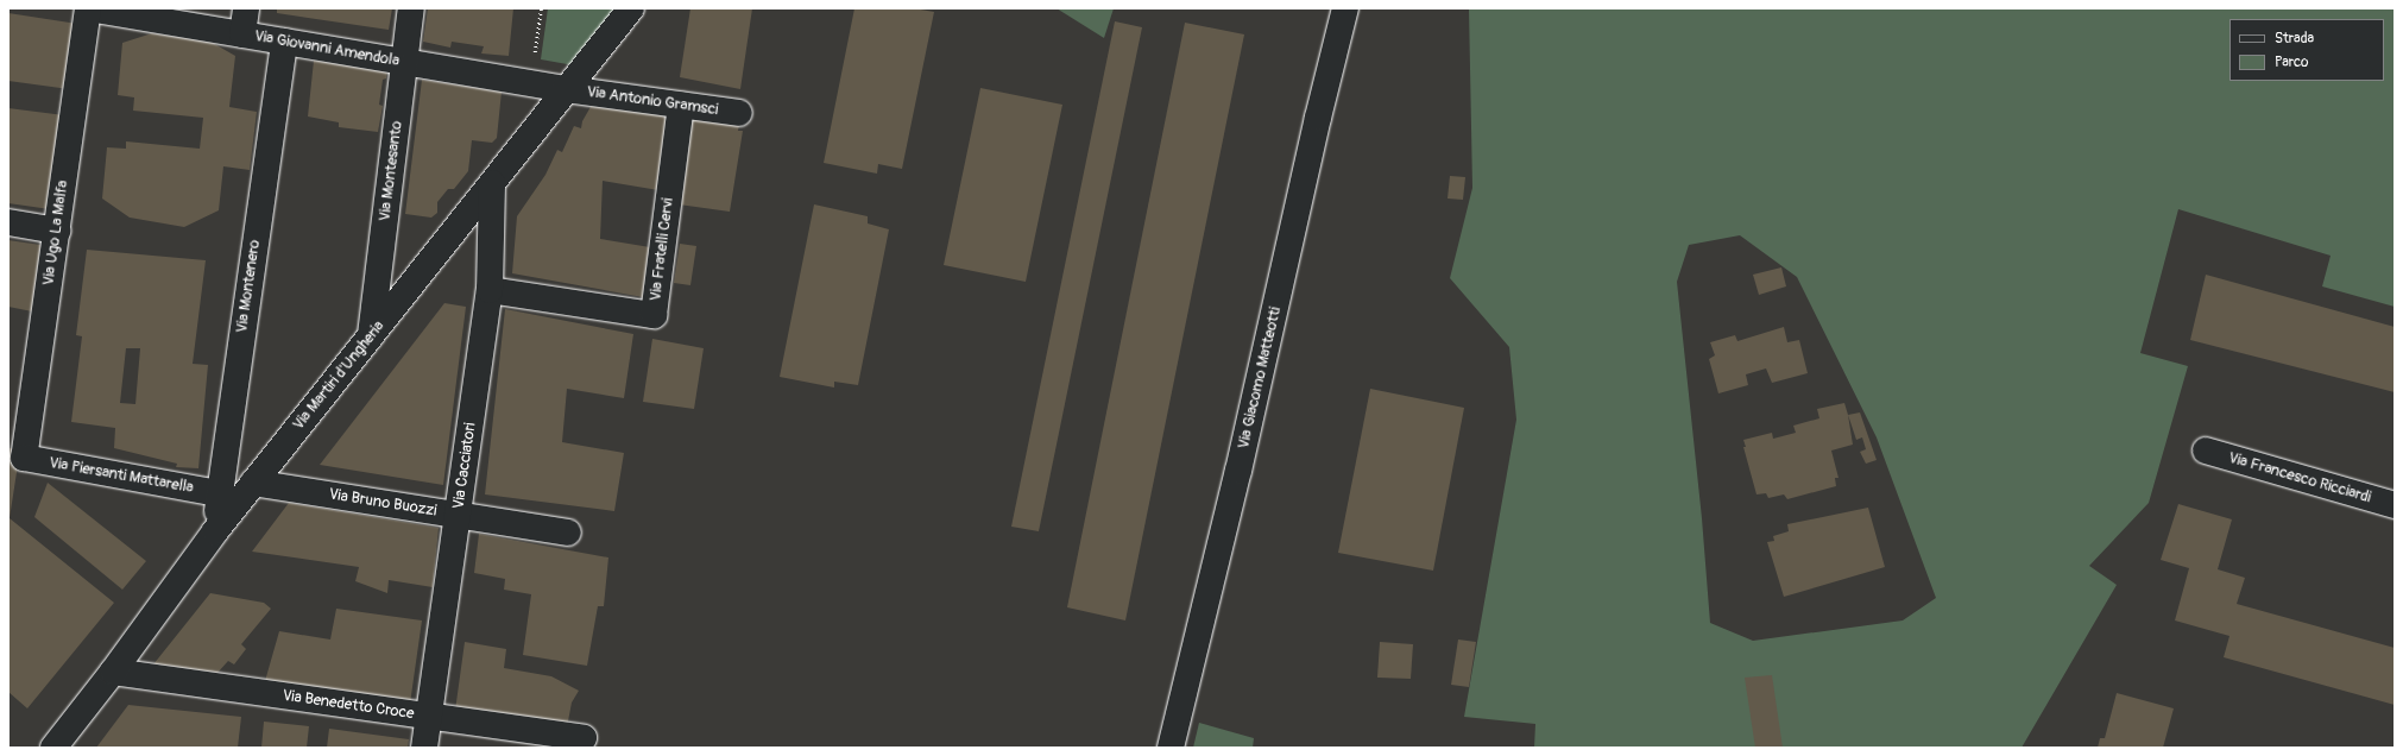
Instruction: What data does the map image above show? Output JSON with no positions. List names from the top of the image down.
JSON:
{
  "streets": {
    "street": [
      "Via Giovanni Amendola",
      "Via Antonio Gramsci",
      "Via Montesanto",
      "Via Ugo La Malfa",
      "Via Fratelli Cervi",
      "Via Montenero",
      "Via Martiri d'Ungheria",
      "Via Giacomo Matteotti",
      "Via Cacciatori",
      "Via Piersanti Mattarella",
      "Via Francesco Ricciardi",
      "Via Bruno Buozzi",
      "Via Benedetto Croce"
    ]
  },
  "crossings": [
    ["Via Giovanni Amendola", "Via Antonio Gramsci"],
    ["Via Giovanni Amendola", "Via Montesanto"],
    ["Via Giovanni Amendola", "Via Ugo La Malfa"],
    ["Via Giovanni Amendola", "Via Montenero"],
    ["Via Giovanni Amendola", "Via Martiri d'Ungheria"],
    ["Via Antonio Gramsci", "Via Fratelli Cervi"],
    ["Via Antonio Gramsci", "Via Martiri d'Ungheria"],
    ["Via Montesanto", "Via Martiri d'Ungheria"],
    ["Via Ugo La Malfa", "Via Piersanti Mattarella"],
    ["Via Fratelli Cervi", "Via Cacciatori"],
    ["Via Montenero", "Via Martiri d'Ungheria"],
    ["Via Montenero", "Via Piersanti Mattarella"],
    ["Via Martiri d'Ungheria", "Via Cacciatori"],
    ["Via Martiri d'Ungheria", "Via Bruno Buozzi"],
    ["Via Martiri d'Ungheria", "Via Benedetto Croce"],
    ["Via Cacciatori", "Via Bruno Buozzi"],
    ["Via Cacciatori", "Via Benedetto Croce"]
  ],
  "legend": ["Strada", "Parco"]
}
